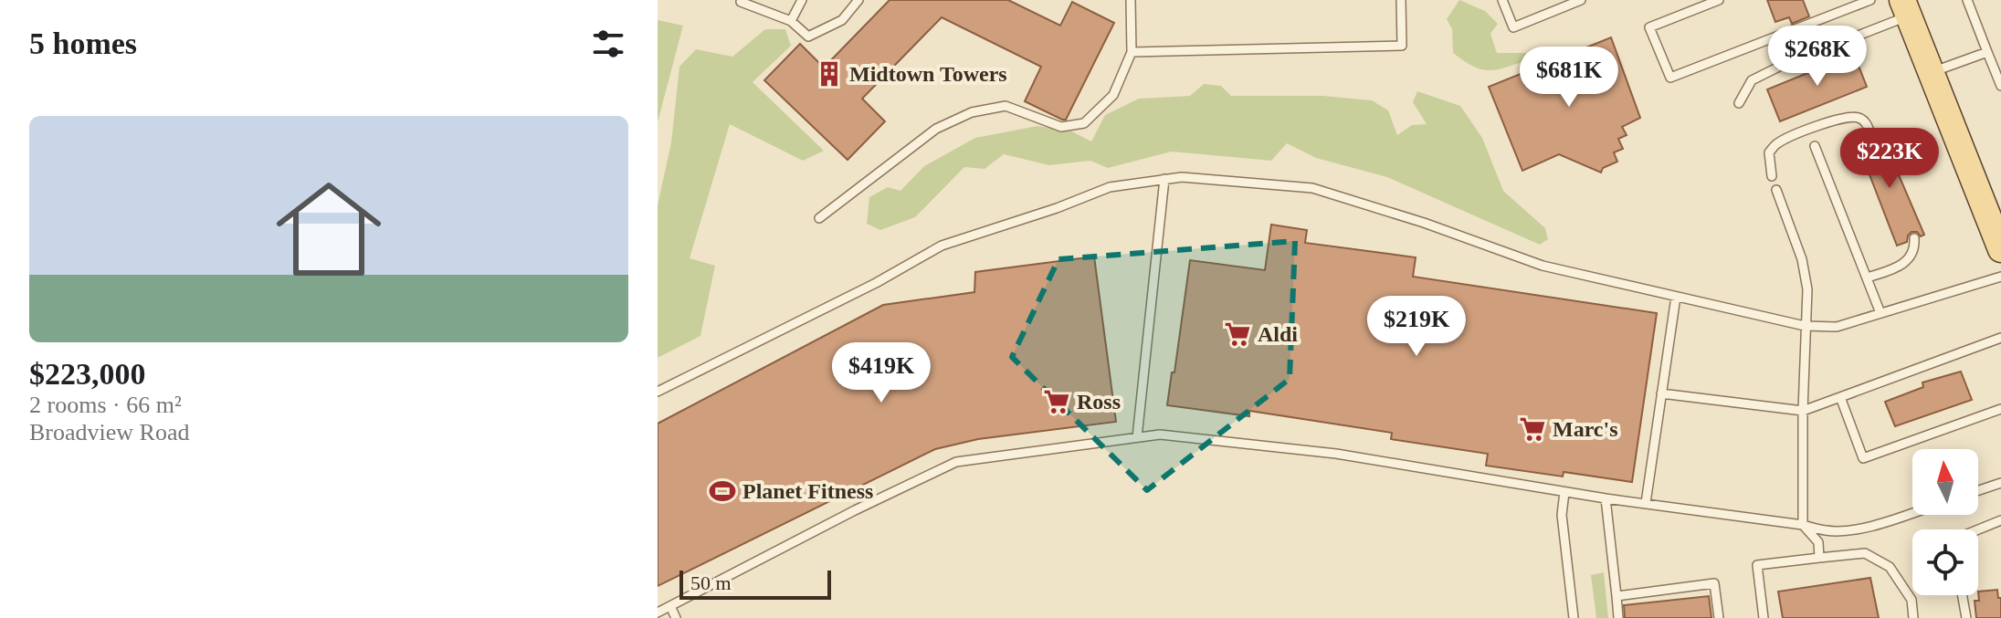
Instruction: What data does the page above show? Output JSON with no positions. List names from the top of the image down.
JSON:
{
  "places": {
    "building": ["Midtown Towers"],
    "supermarket": ["Aldi", "Ross", "Marc's"],
    "sports": ["Planet Fitness"]
  },
  "scale_bar": "50 m",
  "north": "top",
  "page": {
    "heading": "5 homes",
    "price": [
      "$268K",
      "$681K",
      "$223K",
      "$219K",
      "$419K"
    ],
    "list": [
      {
        "name": "$223,000",
        "note": "2 rooms · 66 m² · Broadview Road"
      }
    ],
    "scale": "50 m"
  }
}
